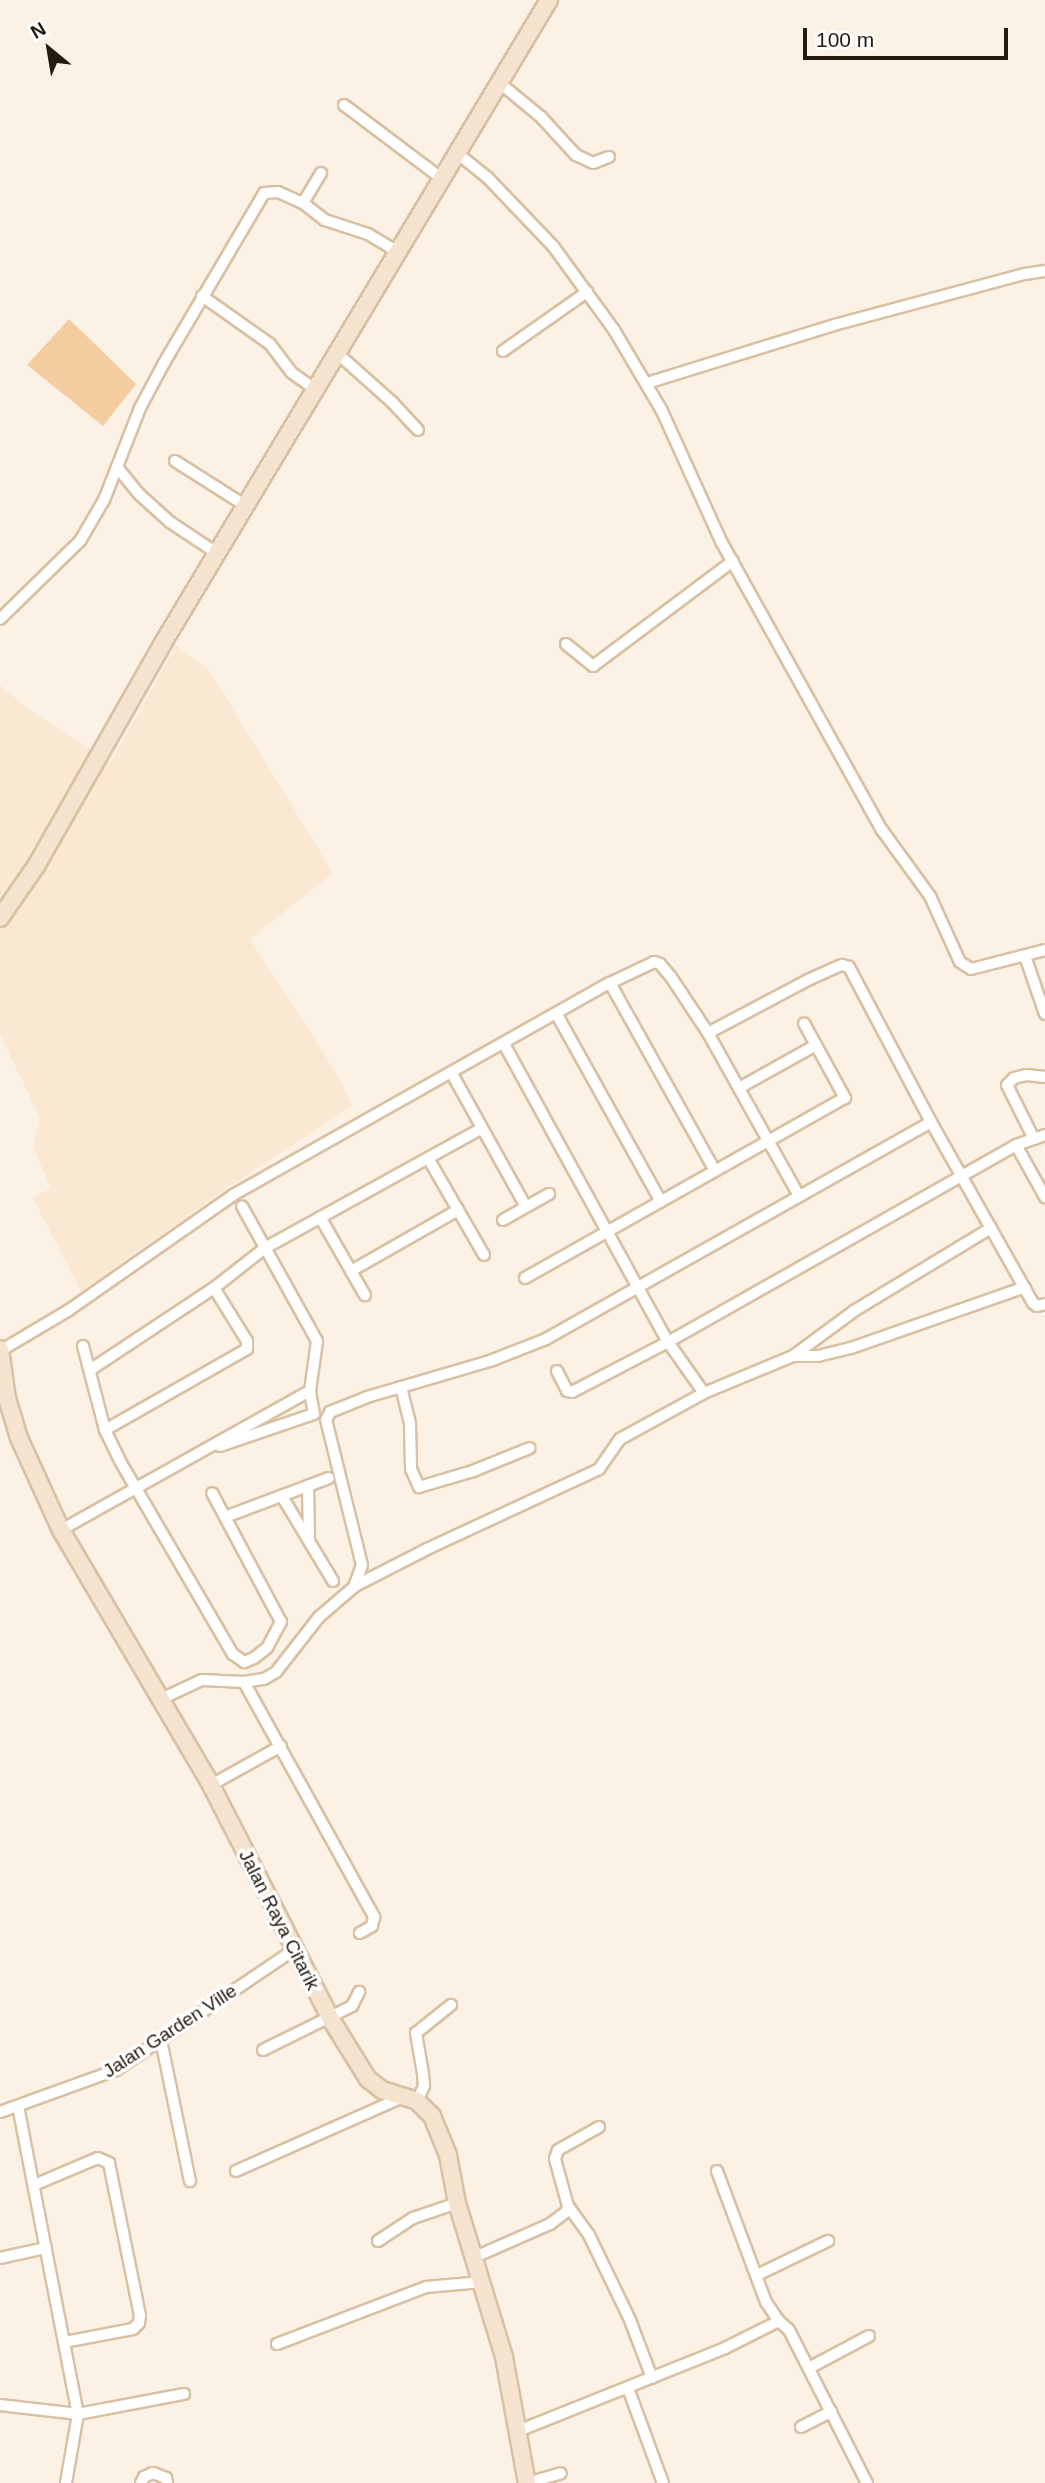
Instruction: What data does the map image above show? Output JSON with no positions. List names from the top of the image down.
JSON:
{
  "streets": {
    "street": ["Jalan Raya Citarik", "Jalan Garden Ville"]
  },
  "crossings": [
    ["Jalan Raya Citarik", "Jalan Garden Ville"]
  ],
  "scale_bar": "100 m",
  "north": "top left"
}
